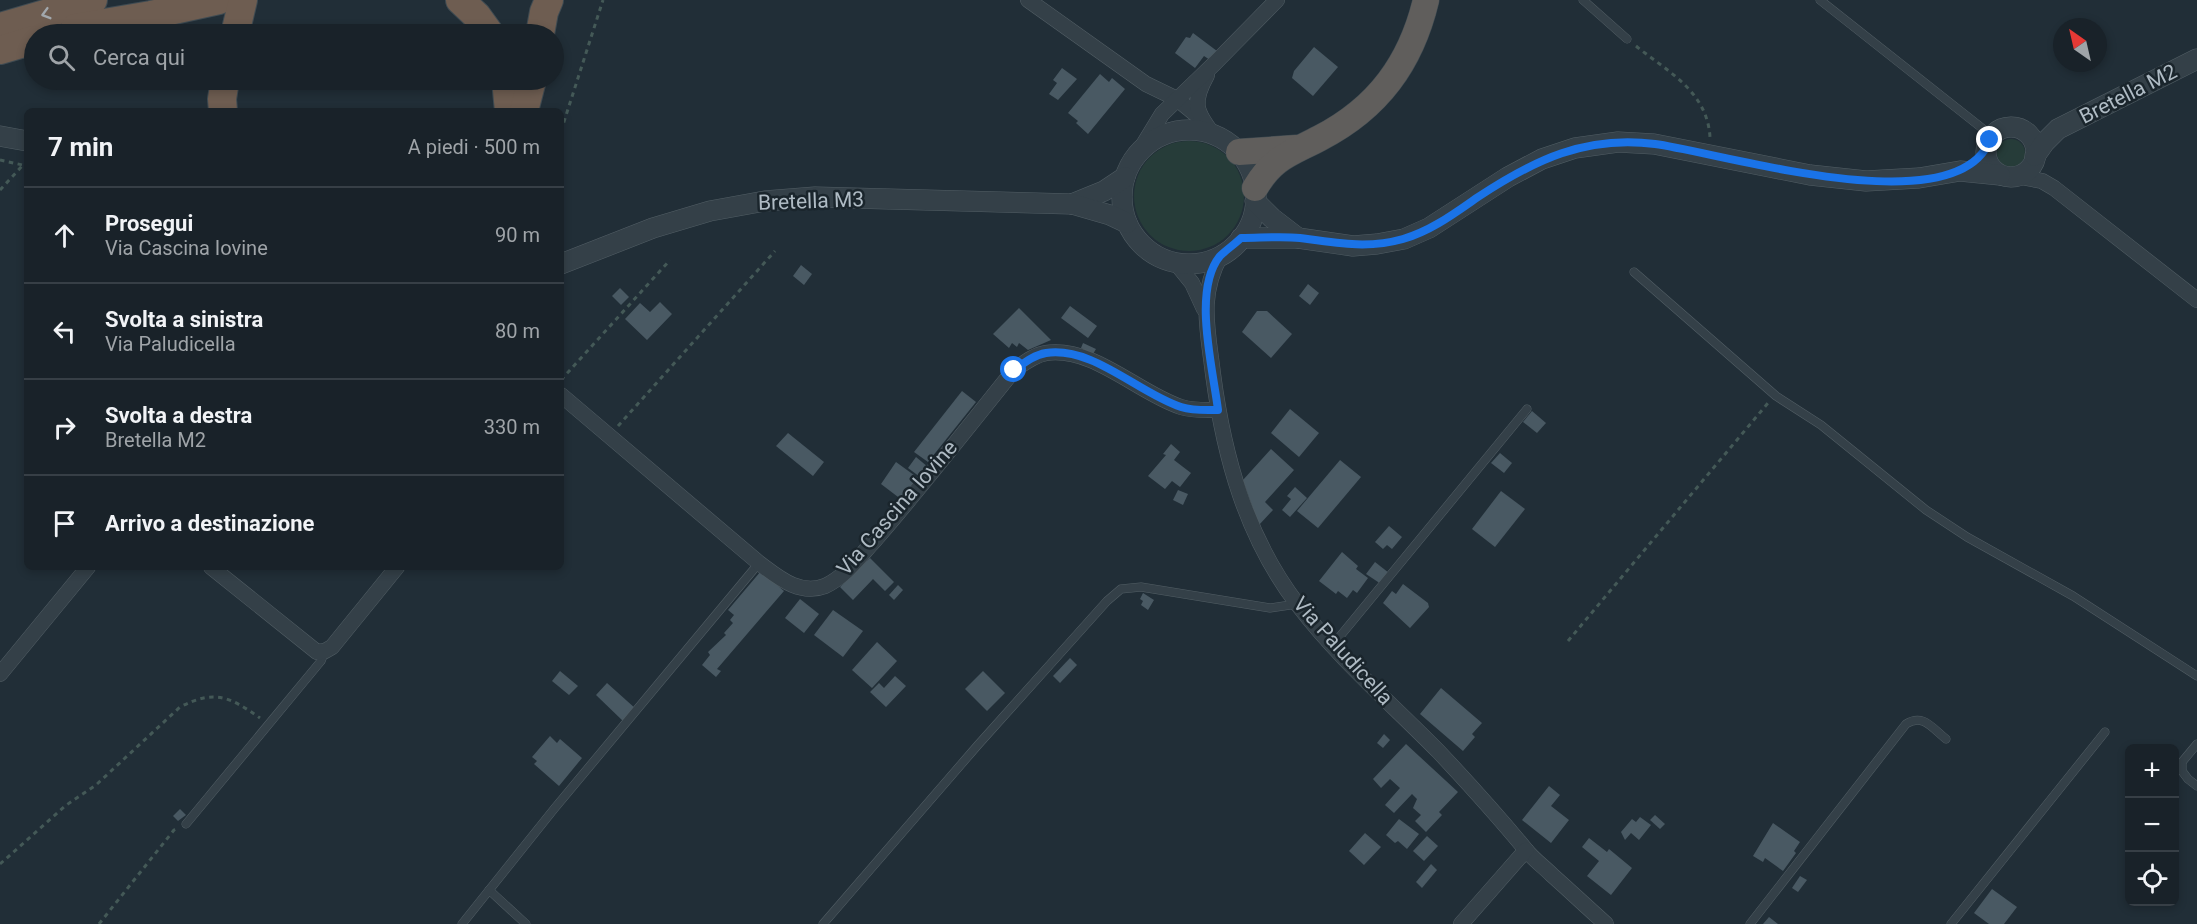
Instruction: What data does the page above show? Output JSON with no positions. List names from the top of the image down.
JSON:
{
  "streets": {
    "street": [
      "Bretella M2",
      "Bretella M3",
      "Via Cascina Iovine",
      "Via Paludicella"
    ]
  },
  "crossings": [
    ["Bretella M3", "Via Paludicella"],
    ["Via Cascina Iovine", "Via Paludicella"]
  ],
  "north": "top left",
  "page": {
    "search": "Cerca qui",
    "heading": ["7 min", "A piedi · 500 m"],
    "list": [
      ["Prosegui", "Via Cascina Iovine", "90 m"],
      ["Svolta a sinistra", "Via Paludicella", "80 m"],
      ["Svolta a destra", "Bretella M2", "330 m"],
      "Arrivo a destinazione"
    ],
    "map_buttons": ["+", "−"]
  }
}
